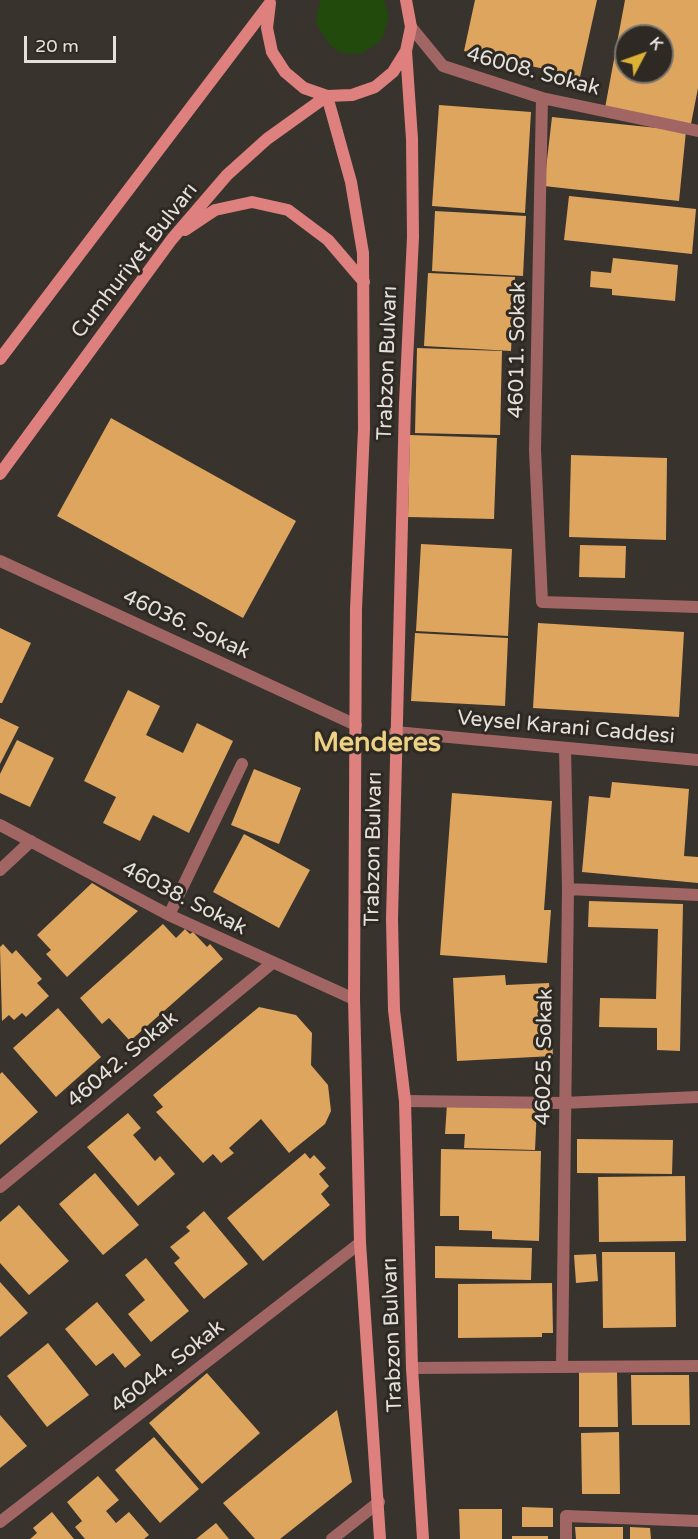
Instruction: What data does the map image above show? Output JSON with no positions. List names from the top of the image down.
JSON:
{
  "streets": {
    "main road": ["Cumhuriyet Bulvarı", "Trabzon Bulvarı"],
    "street": [
      "46008. Sokak",
      "46011. Sokak",
      "46036. Sokak",
      "Veysel Karani Caddesi",
      "46038. Sokak",
      "46025. Sokak",
      "46042. Sokak",
      "46044. Sokak"
    ]
  },
  "crossings": [
    ["46008. Sokak", "46011. Sokak"],
    ["Cumhuriyet Bulvarı", "Trabzon Bulvarı"],
    ["Trabzon Bulvarı", "46036. Sokak"],
    ["Trabzon Bulvarı", "Veysel Karani Caddesi"],
    ["Trabzon Bulvarı", "46038. Sokak"],
    ["Trabzon Bulvarı", "46044. Sokak"],
    ["Veysel Karani Caddesi", "46025. Sokak"],
    ["46038. Sokak", "46042. Sokak"]
  ],
  "districts": ["Menderes"],
  "scale_bar": "20 m",
  "north": "top right"
}
